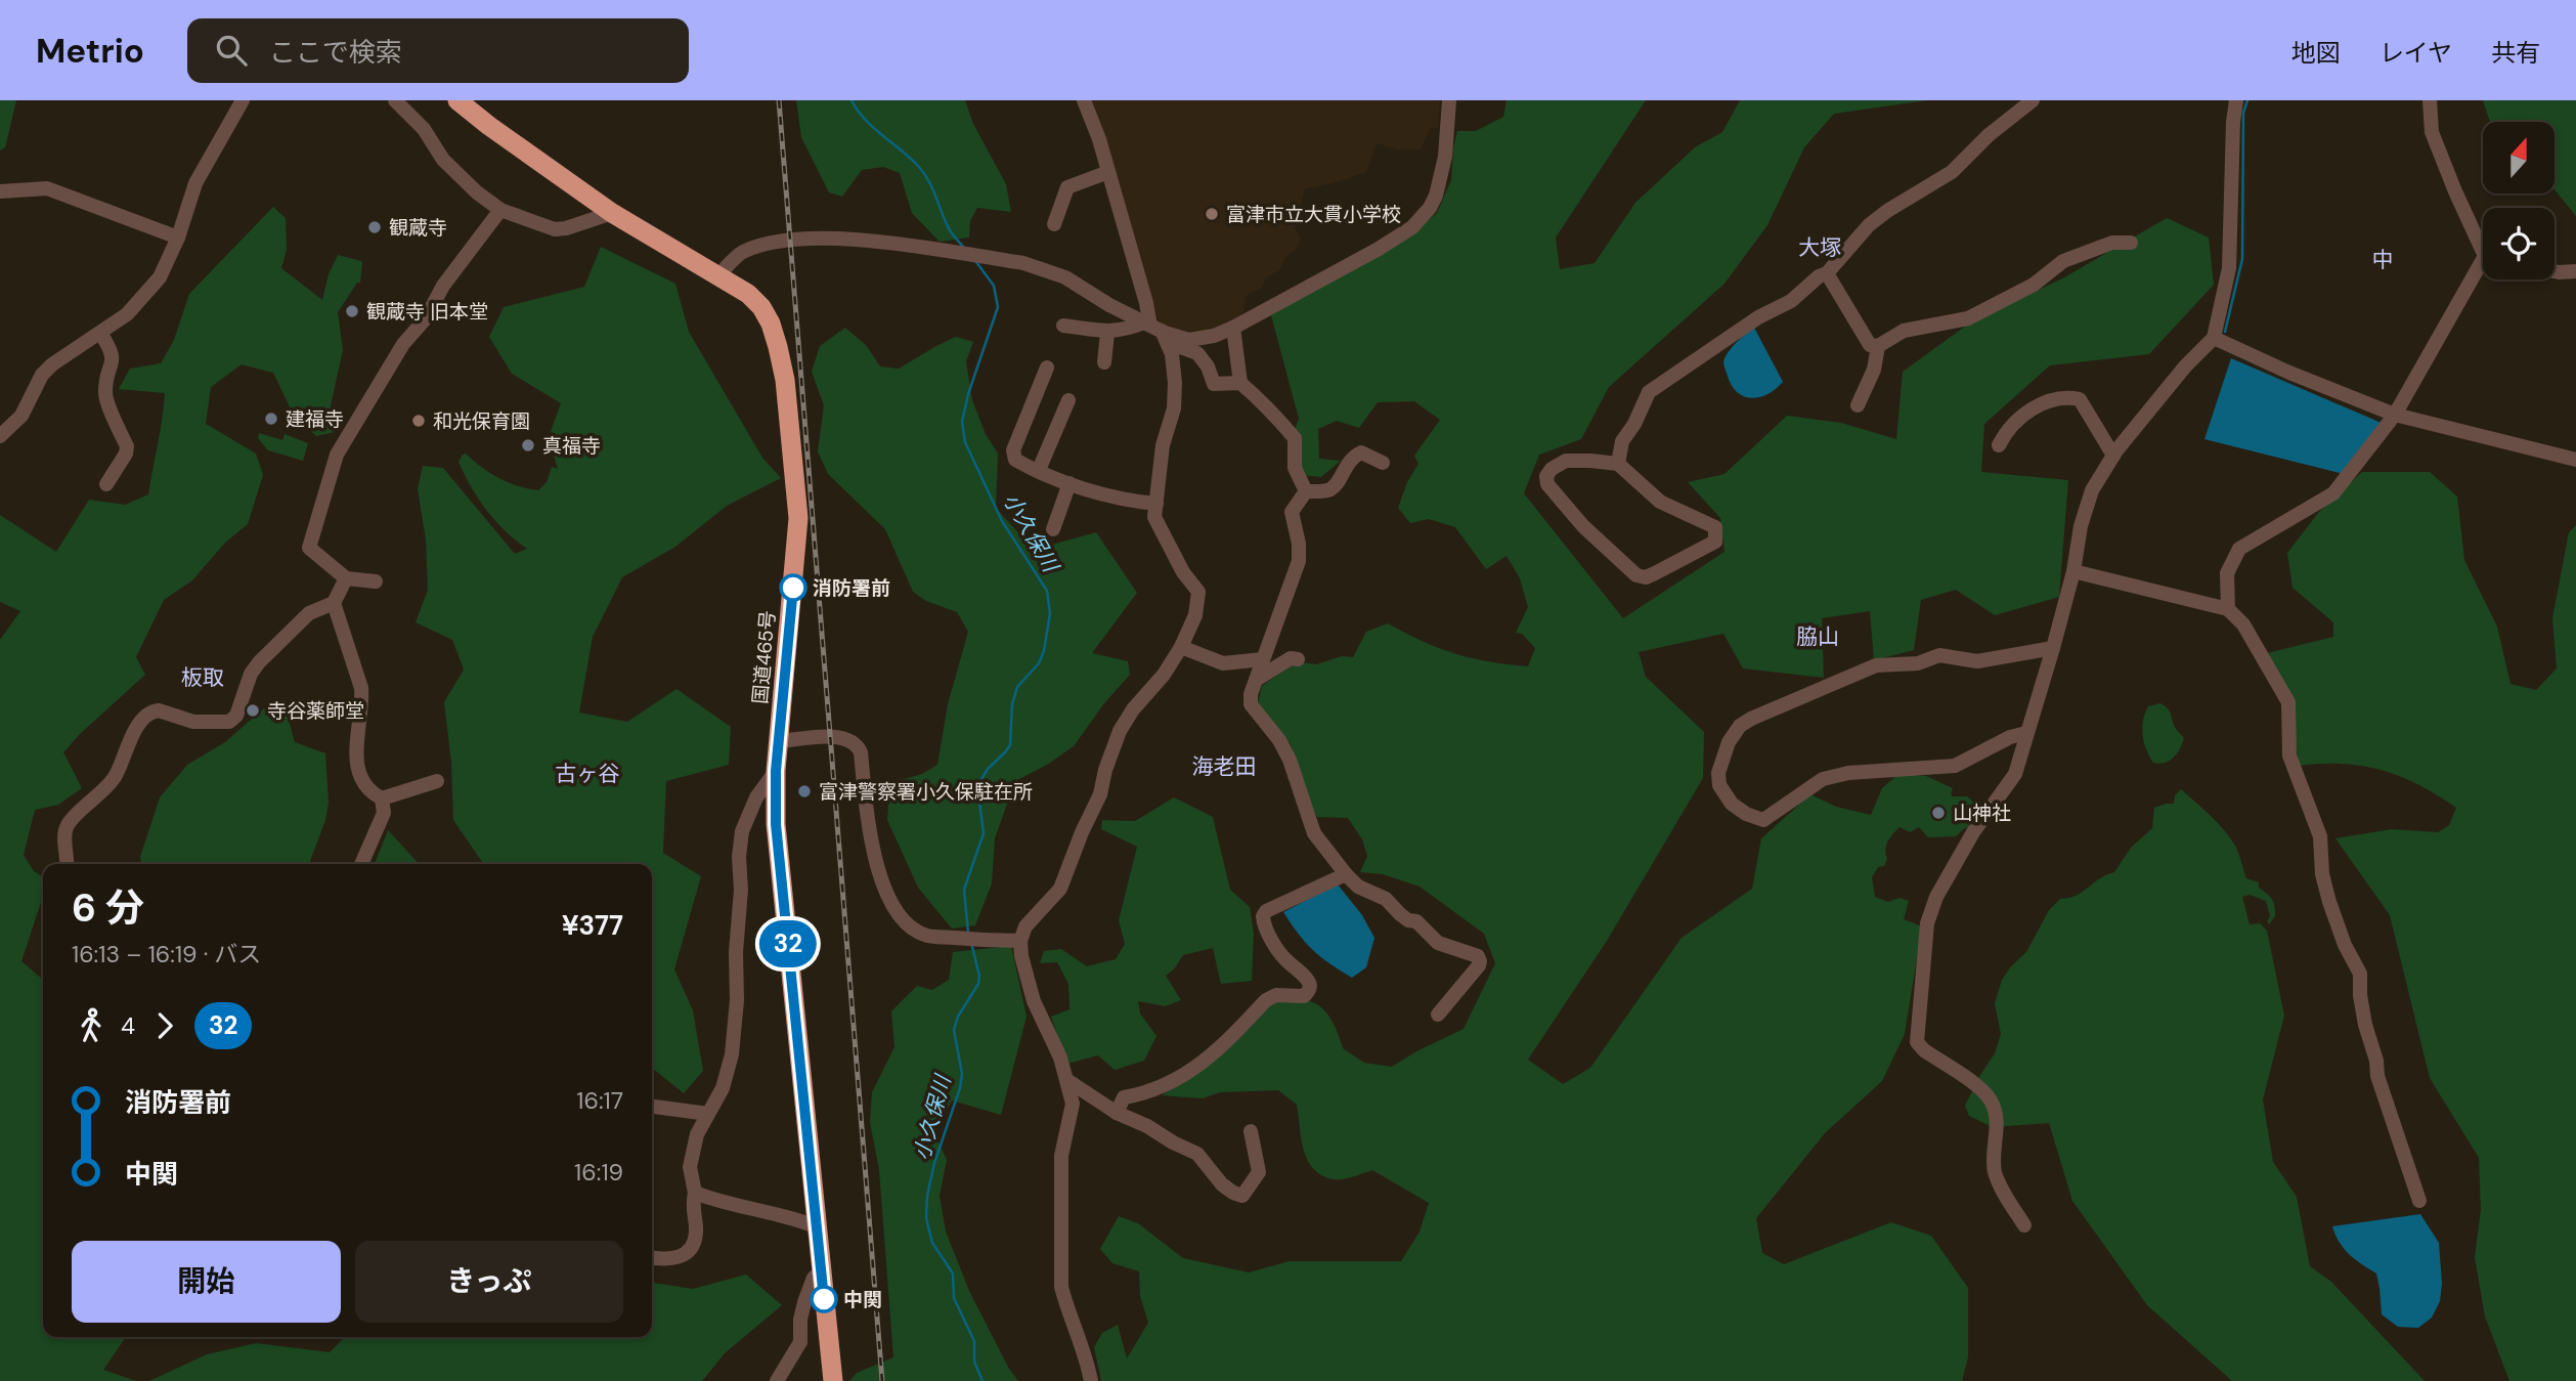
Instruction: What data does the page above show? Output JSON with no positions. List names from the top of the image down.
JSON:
{
  "streets": {
    "highway": ["国道465号"]
  },
  "districts": [
    "大塚",
    "中",
    "脇山",
    "板取",
    "海老田",
    "古ヶ谷"
  ],
  "water": ["小久保川"],
  "places": [
    "富津市立大貫小学校",
    "観蔵寺",
    "観蔵寺 旧本堂",
    "建福寺",
    "和光保育園",
    "真福寺",
    "消防署前",
    "寺谷薬師堂",
    "富津警察署小久保駐在所",
    "山神社",
    "中関"
  ],
  "lines": ["bus line 32"],
  "north": "top",
  "page": {
    "header": "Metrio",
    "search": "ここで検索",
    "nav": ["地図", "レイヤ", "共有"],
    "on_map": "32",
    "heading": ["6 分", "16:13 – 16:19 · バス", "¥377"],
    "legs": ["4", "32"],
    "list": [
      {
        "name": "消防署前",
        "value": "16:17"
      },
      {
        "name": "中関",
        "value": "16:19"
      }
    ],
    "buttons": ["開始", "きっぷ"]
  }
}
